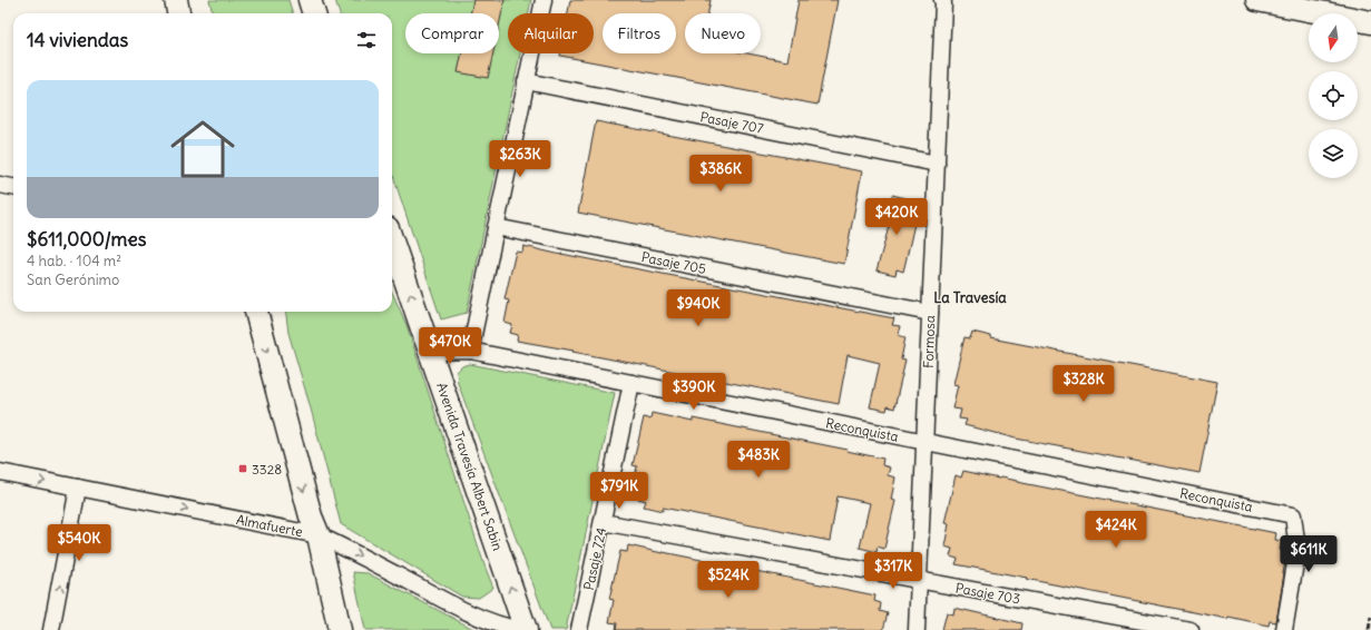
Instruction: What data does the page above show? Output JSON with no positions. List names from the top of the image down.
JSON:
{
  "streets": {
    "main road": ["Avenida Travesía Albert Sabin"],
    "street": [
      "Pasaje 707",
      "Pasaje 705",
      "Formosa",
      "Reconquista",
      "Almafuerte",
      "Pasaje 724",
      "Pasaje 703"
    ]
  },
  "crossings": [
    ["Pasaje 707", "Formosa"],
    ["Pasaje 705", "Formosa"],
    ["Formosa", "Reconquista"],
    ["Formosa", "Pasaje 703"],
    ["Reconquista", "Avenida Travesía Albert Sabin"],
    ["Reconquista", "Pasaje 724"],
    ["Pasaje 724", "Pasaje 703"]
  ],
  "one_way": ["Almafuerte"],
  "districts": ["La Travesía"],
  "places": {
    "transit": ["3328"]
  },
  "north": "bottom",
  "page": {
    "chip": [
      "Comprar",
      "Alquilar",
      "Filtros",
      "Nuevo"
    ],
    "heading": "14 viviendas",
    "list": [
      {
        "name": "$611,000/mes",
        "note": "4 hab. · 104 m² · San Gerónimo"
      }
    ],
    "price": [
      "$263K",
      "$386K",
      "$420K",
      "$940K",
      "$470K",
      "$328K",
      "$390K",
      "$483K",
      "$791K",
      "$424K",
      "$540K",
      "$611K",
      "$317K",
      "$524K"
    ]
  }
}
